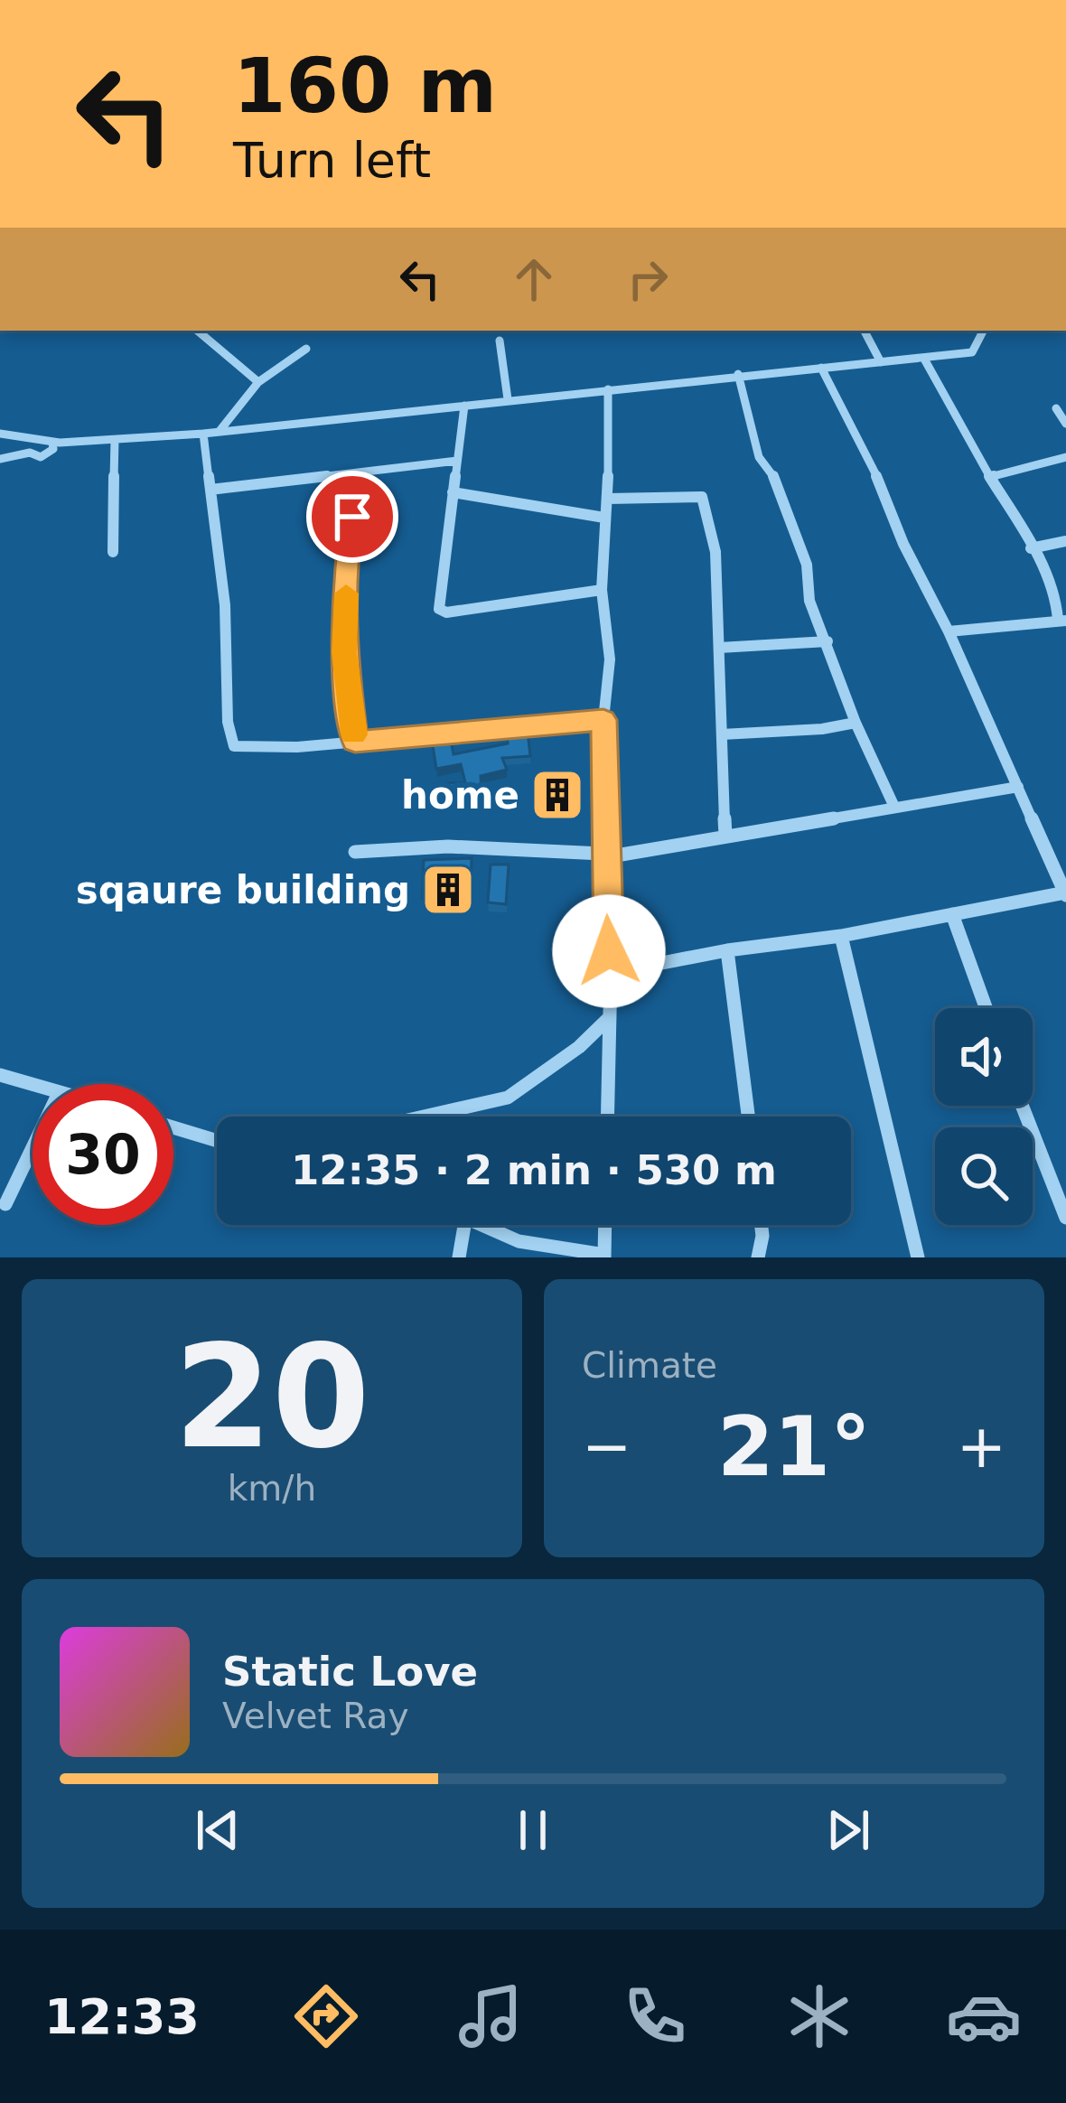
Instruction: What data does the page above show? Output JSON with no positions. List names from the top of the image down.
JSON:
{
  "places": {
    "building": ["home", "sqaure building"]
  },
  "page": {
    "turn": ["160 m", "Turn left"],
    "limit": "30",
    "trip": "12:35 · 2 min · 530 m",
    "tile": [
      ["20", "km/h"],
      "Climate"
    ],
    "heat": ["−", "21°", "+"],
    "song": ["Static Love", "Velvet Ray"],
    "tabs": "12:33"
  }
}
